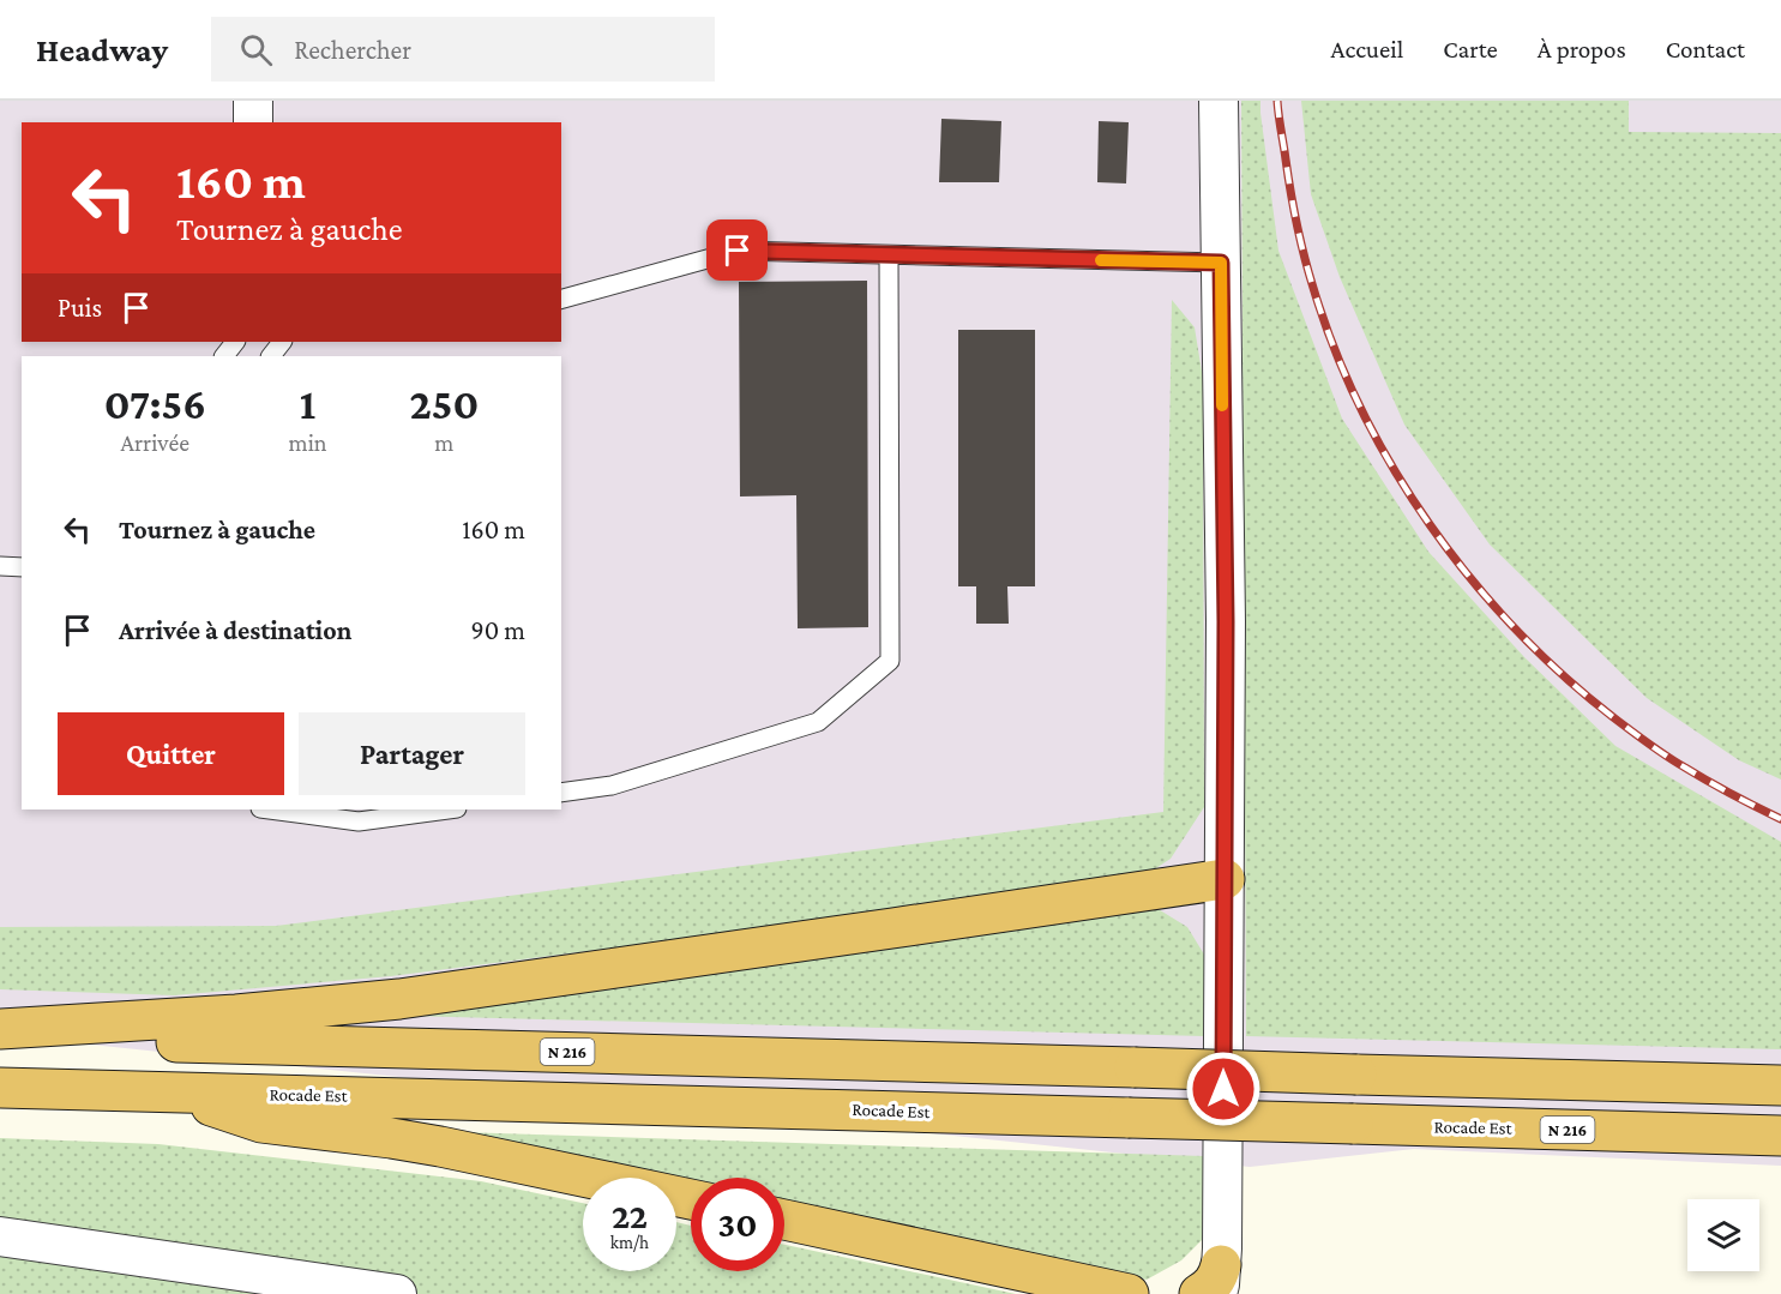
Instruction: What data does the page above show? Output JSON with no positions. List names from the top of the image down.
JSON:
{
  "streets": {
    "highway": ["N 216", "Rocade Est"]
  },
  "page": {
    "header": "Headway",
    "search": "Rechercher",
    "nav": [
      "Accueil",
      "Carte",
      "À propos",
      "Contact"
    ],
    "turn": ["160 m", "Tournez à gauche"],
    "then": "Puis",
    "eta": [
      "07:56",
      "Arrivée",
      "1",
      "min",
      "250",
      "m"
    ],
    "list": [
      {
        "name": "Tournez à gauche",
        "value": "160 m"
      },
      {
        "name": "Arrivée à destination",
        "value": "90 m"
      }
    ],
    "buttons": ["Quitter", "Partager"],
    "speed": "22 km/h",
    "limit": "30"
  }
}
